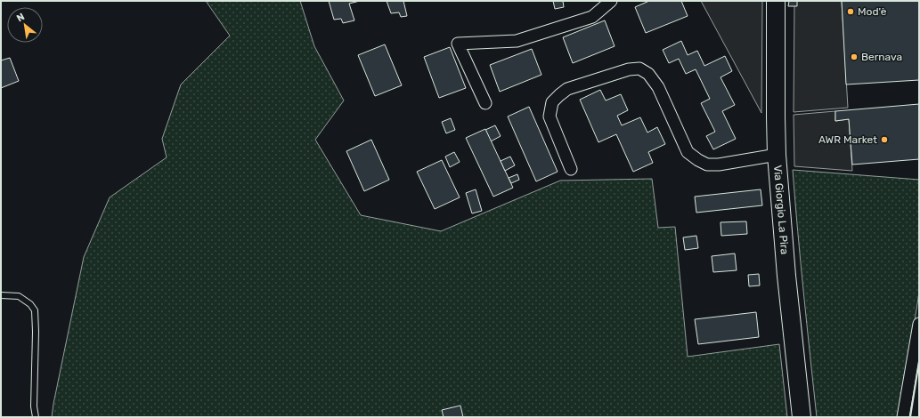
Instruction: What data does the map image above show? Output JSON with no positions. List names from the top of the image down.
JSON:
{
  "streets": {
    "main road": ["Via Giorgio La Pira"]
  },
  "places": ["Mod'è", "Bernava", "AWR Market"],
  "north": "top left"
}
